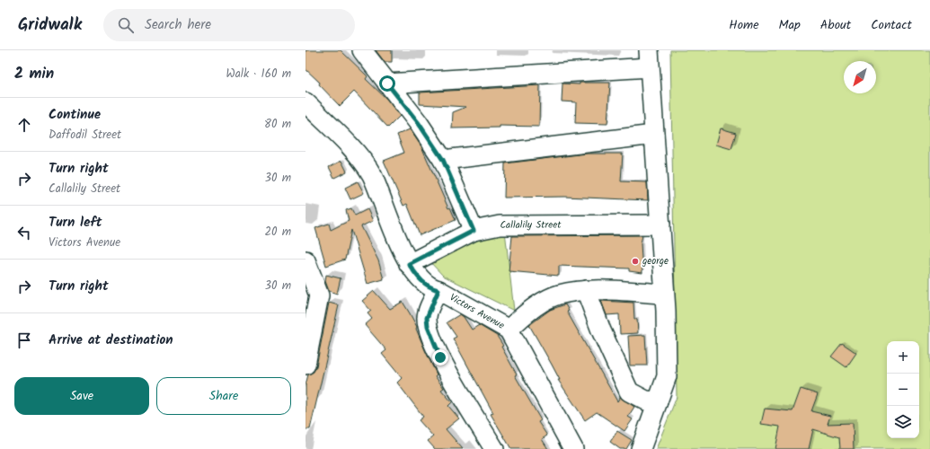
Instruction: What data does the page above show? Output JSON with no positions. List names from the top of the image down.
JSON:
{
  "streets": {
    "street": ["Callalily Street", "Victors Avenue"]
  },
  "crossings": [
    ["Callalily Street", "Victors Avenue"]
  ],
  "places": ["george"],
  "north": "bottom left",
  "page": {
    "header": "Gridwalk",
    "search": "Search here",
    "nav": [
      "Home",
      "Map",
      "About",
      "Contact"
    ],
    "heading": ["2 min", "Walk · 160 m"],
    "list": [
      ["Continue", "Daffodil Street", "80 m"],
      ["Turn right", "Callalily Street", "30 m"],
      ["Turn left", "Victors Avenue", "20 m"],
      ["Turn right", "30 m"],
      "Arrive at destination"
    ],
    "map_buttons": ["+", "−"],
    "buttons": ["Save", "Share"]
  }
}
